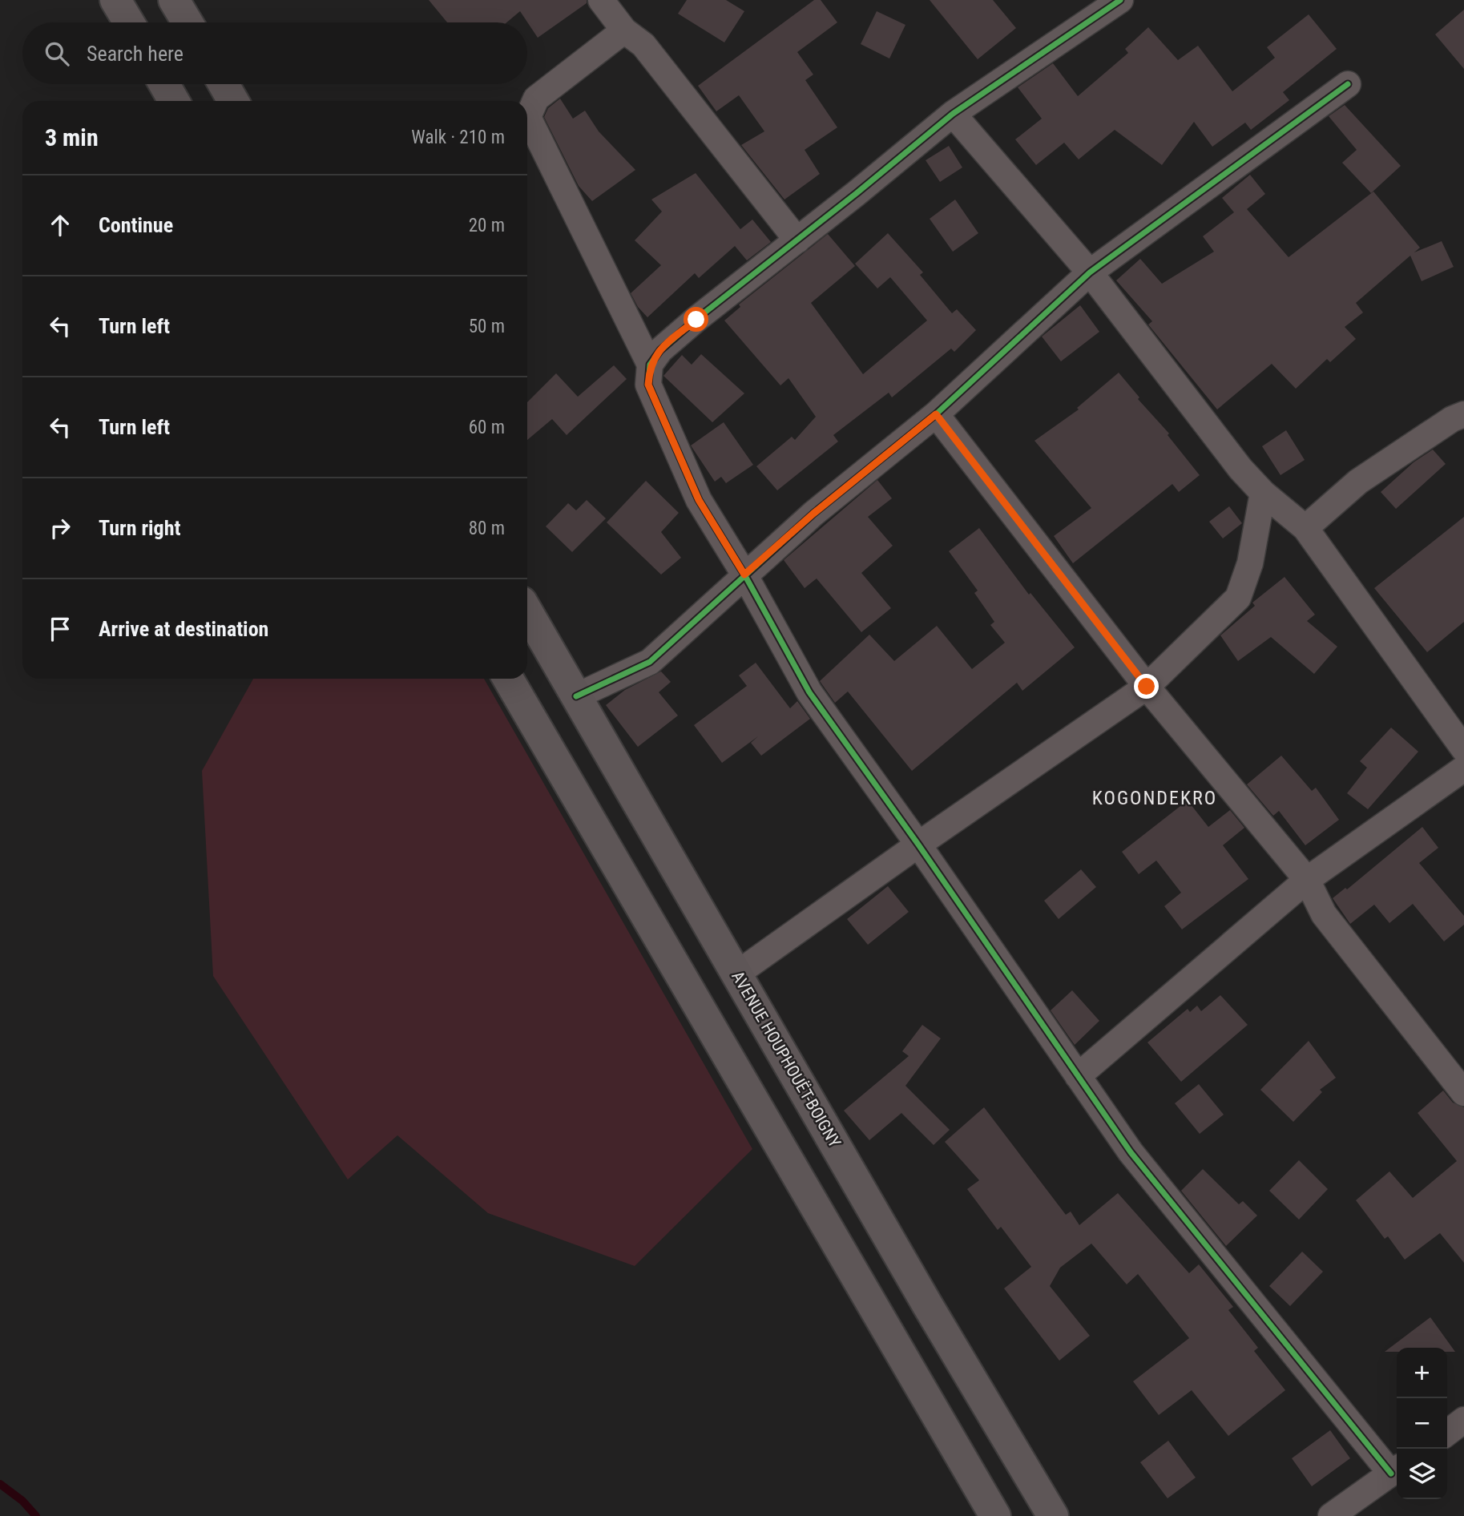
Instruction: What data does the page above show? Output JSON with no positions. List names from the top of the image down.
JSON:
{
  "streets": {
    "highway": ["AVENUE HOUPHOUËT-BOIGNY"]
  },
  "districts": ["KOGONDEKRO"],
  "page": {
    "search": "Search here",
    "heading": ["3 min", "Walk · 210 m"],
    "list": [
      ["Continue", "20 m"],
      ["Turn left", "50 m"],
      ["Turn left", "60 m"],
      ["Turn right", "80 m"],
      "Arrive at destination"
    ],
    "map_buttons": ["+", "−"]
  }
}
